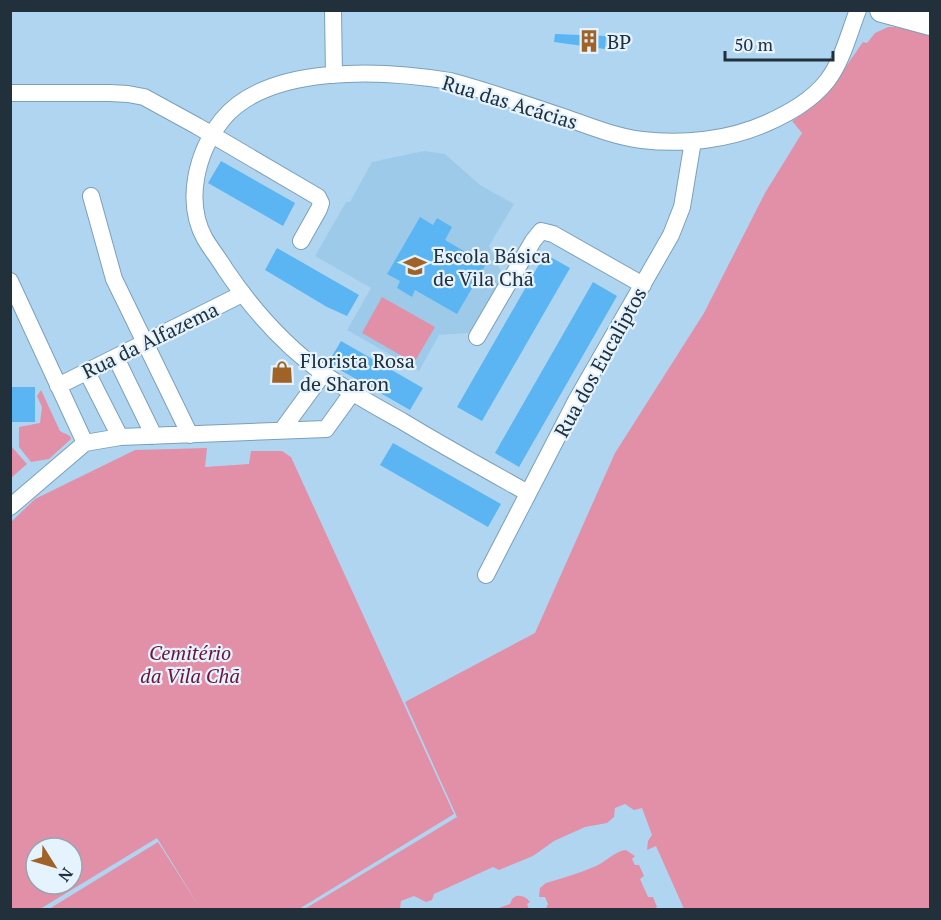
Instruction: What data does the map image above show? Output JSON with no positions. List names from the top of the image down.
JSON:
{
  "streets": {
    "street": ["Rua das Acácias", "Rua da Alfazema", "Rua dos Eucaliptos"]
  },
  "crossings": [
    ["Rua das Acácias", "Rua da Alfazema"],
    ["Rua das Acácias", "Rua dos Eucaliptos"]
  ],
  "parks": ["Cemitério da Vila Chã"],
  "places": {
    "building": ["BP"],
    "school or university": ["Escola Básica de Vila Chã"],
    "shop": ["Florista Rosa de Sharon"]
  },
  "scale_bar": "50 m",
  "north": "bottom right"
}
